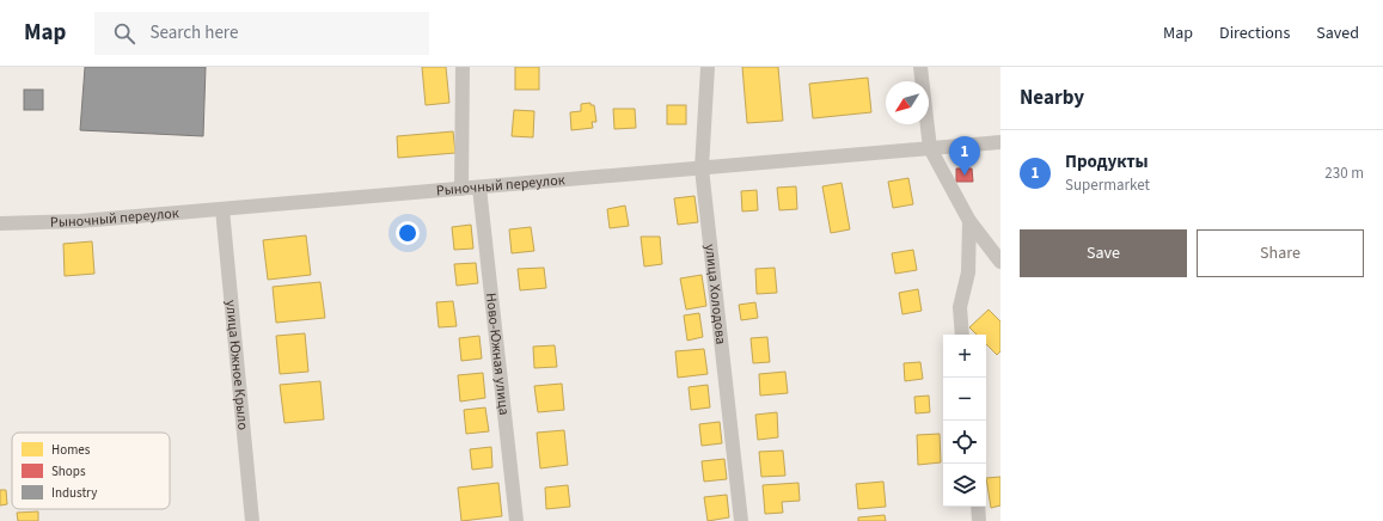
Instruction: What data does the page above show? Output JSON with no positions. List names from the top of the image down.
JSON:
{
  "streets": {
    "street": [
      "Рыночный переулок",
      "улица Холодова",
      "Ново-Южная улица",
      "улица Южное Крыло"
    ]
  },
  "crossings": [
    ["Рыночный переулок", "улица Холодова"],
    ["Рыночный переулок", "Ново-Южная улица"],
    ["Рыночный переулок", "улица Южное Крыло"]
  ],
  "legend": ["Homes", "Shops", "Industry"],
  "north": "bottom left",
  "page": {
    "header": "Map",
    "search": "Search here",
    "nav": ["Map", "Directions", "Saved"],
    "heading": "Nearby",
    "list": [
      {
        "mark": "1",
        "name": "Продукты",
        "note": "Supermarket",
        "value": "230 m"
      }
    ],
    "pins": "1",
    "buttons": ["Save", "Share"],
    "map_buttons": ["+", "−"]
  }
}
